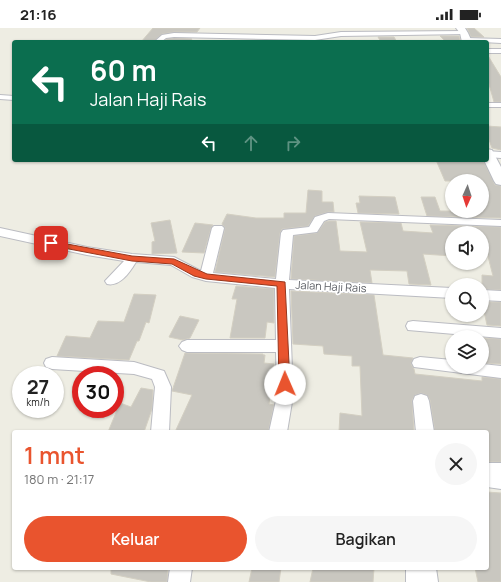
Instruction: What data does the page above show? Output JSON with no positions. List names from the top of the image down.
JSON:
{
  "streets": {
    "street": ["Jalan Haji Rais"]
  },
  "north": "bottom",
  "page": {
    "status": "21:16",
    "turn": ["60 m", "Jalan Haji Rais"],
    "speed": "27 km/h",
    "limit": "30",
    "heading": ["1 mnt", "180 m · 21:17"],
    "buttons": ["Keluar", "Bagikan"]
  }
}
